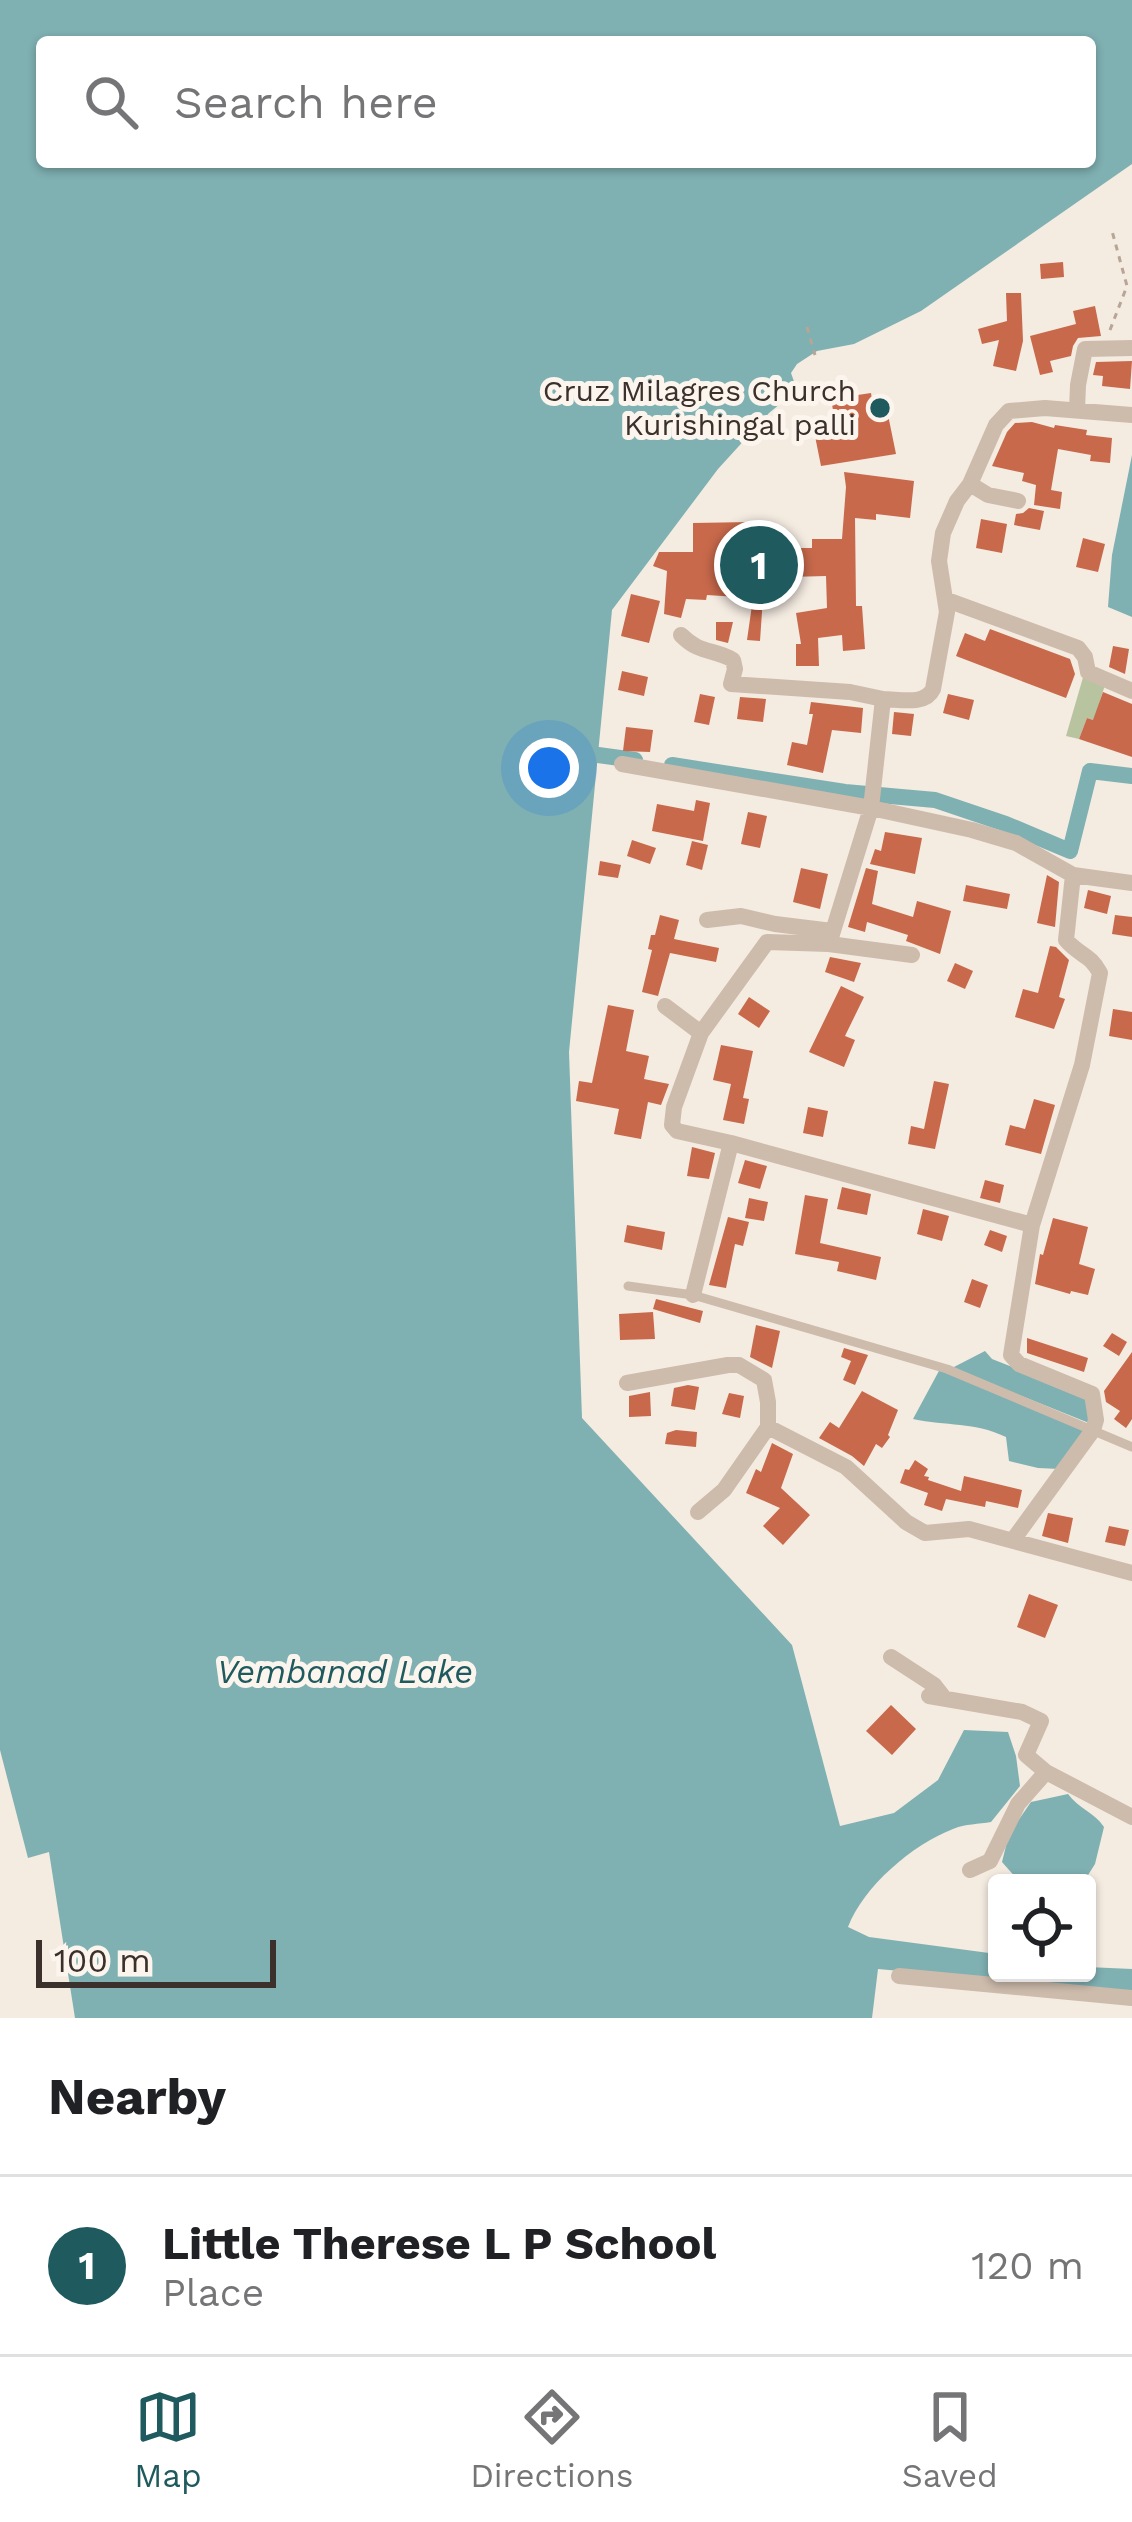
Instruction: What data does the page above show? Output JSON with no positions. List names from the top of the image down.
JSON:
{
  "water": ["Vembanad Lake"],
  "places": ["Cruz Milagres Church Kurishingal palli"],
  "scale_bar": "100 m",
  "page": {
    "search": "Search here",
    "pins": "1",
    "scale": "100 m",
    "heading": "Nearby",
    "list": [
      {
        "mark": "1",
        "name": "Little Therese L P School",
        "note": "Place",
        "value": "120 m"
      }
    ],
    "nav": ["Map", "Directions", "Saved"]
  }
}
